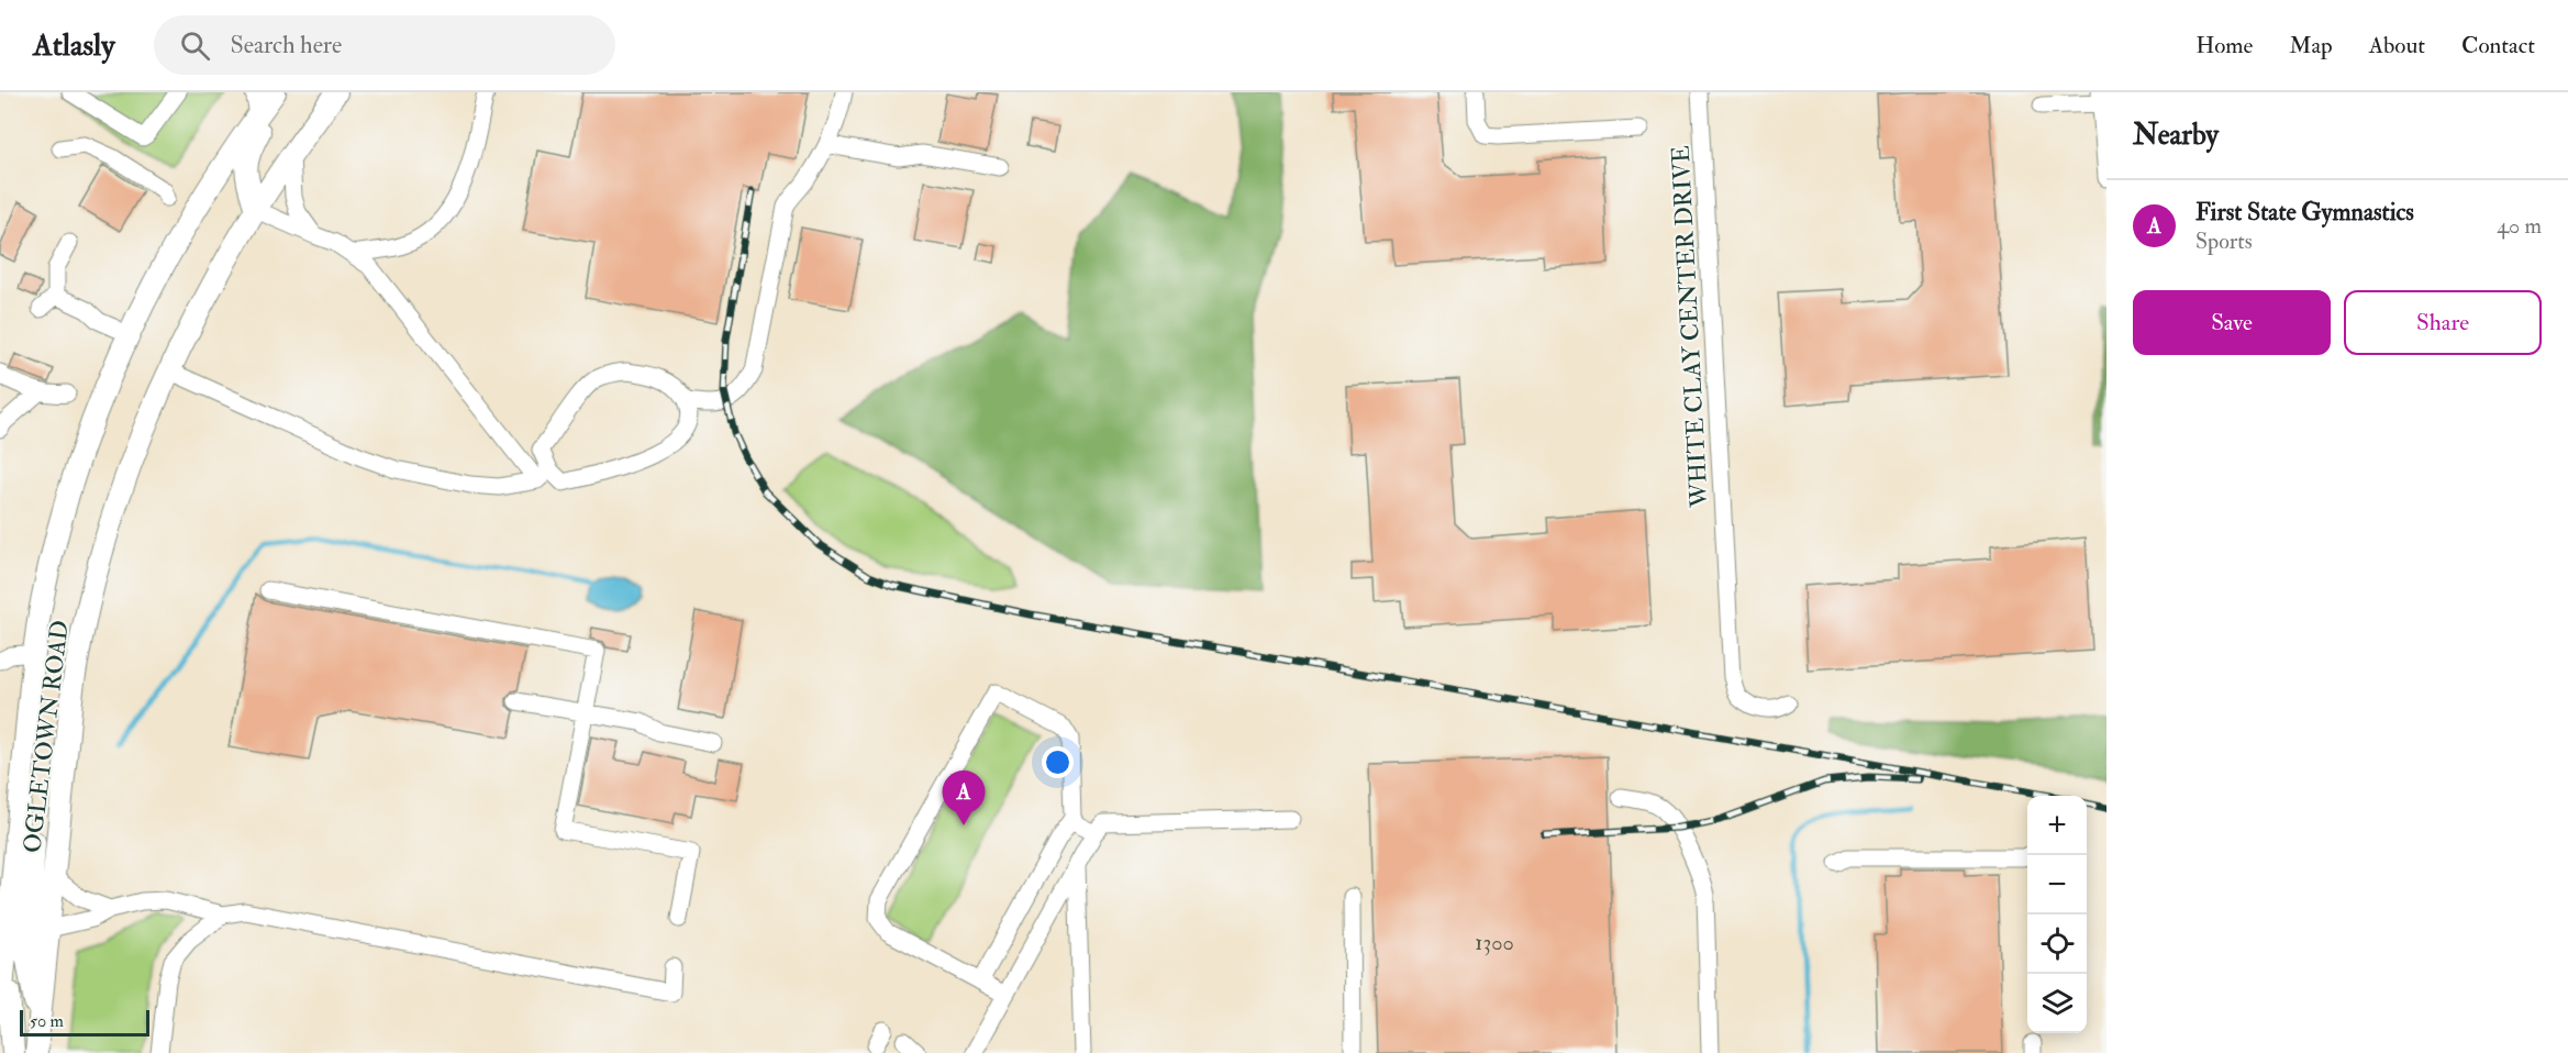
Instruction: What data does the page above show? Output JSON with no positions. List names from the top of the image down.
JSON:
{
  "streets": {
    "main road": ["OGLETOWN ROAD"],
    "street": ["WHITE CLAY CENTER DRIVE"]
  },
  "house_numbers": ["1300"],
  "scale_bar": "50 m",
  "page": {
    "header": "Atlasly",
    "search": "Search here",
    "nav": [
      "Home",
      "Map",
      "About",
      "Contact"
    ],
    "heading": "Nearby",
    "list": [
      {
        "mark": "A",
        "name": "First State Gymnastics",
        "note": "Sports",
        "value": "40 m"
      }
    ],
    "buttons": ["Save", "Share"],
    "pins": "A",
    "map_buttons": ["+", "−"],
    "scale": "50 m"
  }
}
